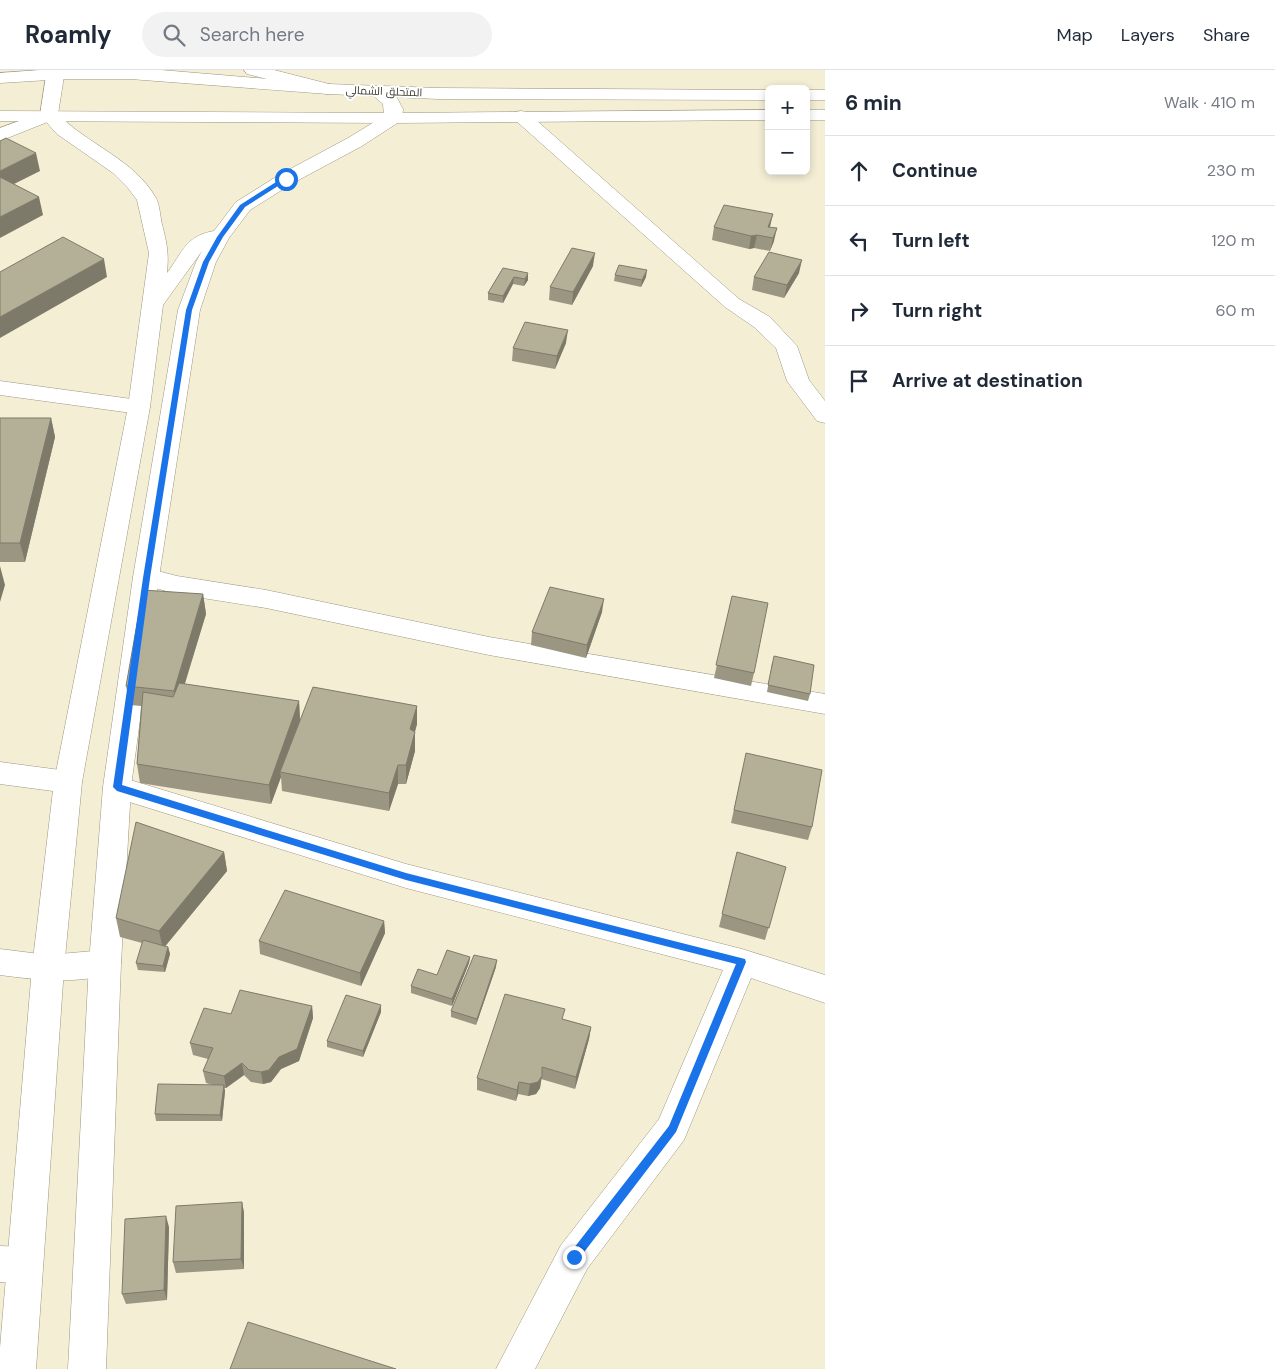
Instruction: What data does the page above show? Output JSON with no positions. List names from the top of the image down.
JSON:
{
  "streets": {
    "main road": ["المتحلق الشمالي"]
  },
  "page": {
    "header": "Roamly",
    "search": "Search here",
    "nav": ["Map", "Layers", "Share"],
    "heading": ["6 min", "Walk · 410 m"],
    "map_buttons": ["+", "−"],
    "list": [
      ["Continue", "230 m"],
      ["Turn left", "120 m"],
      ["Turn right", "60 m"],
      "Arrive at destination"
    ]
  }
}
